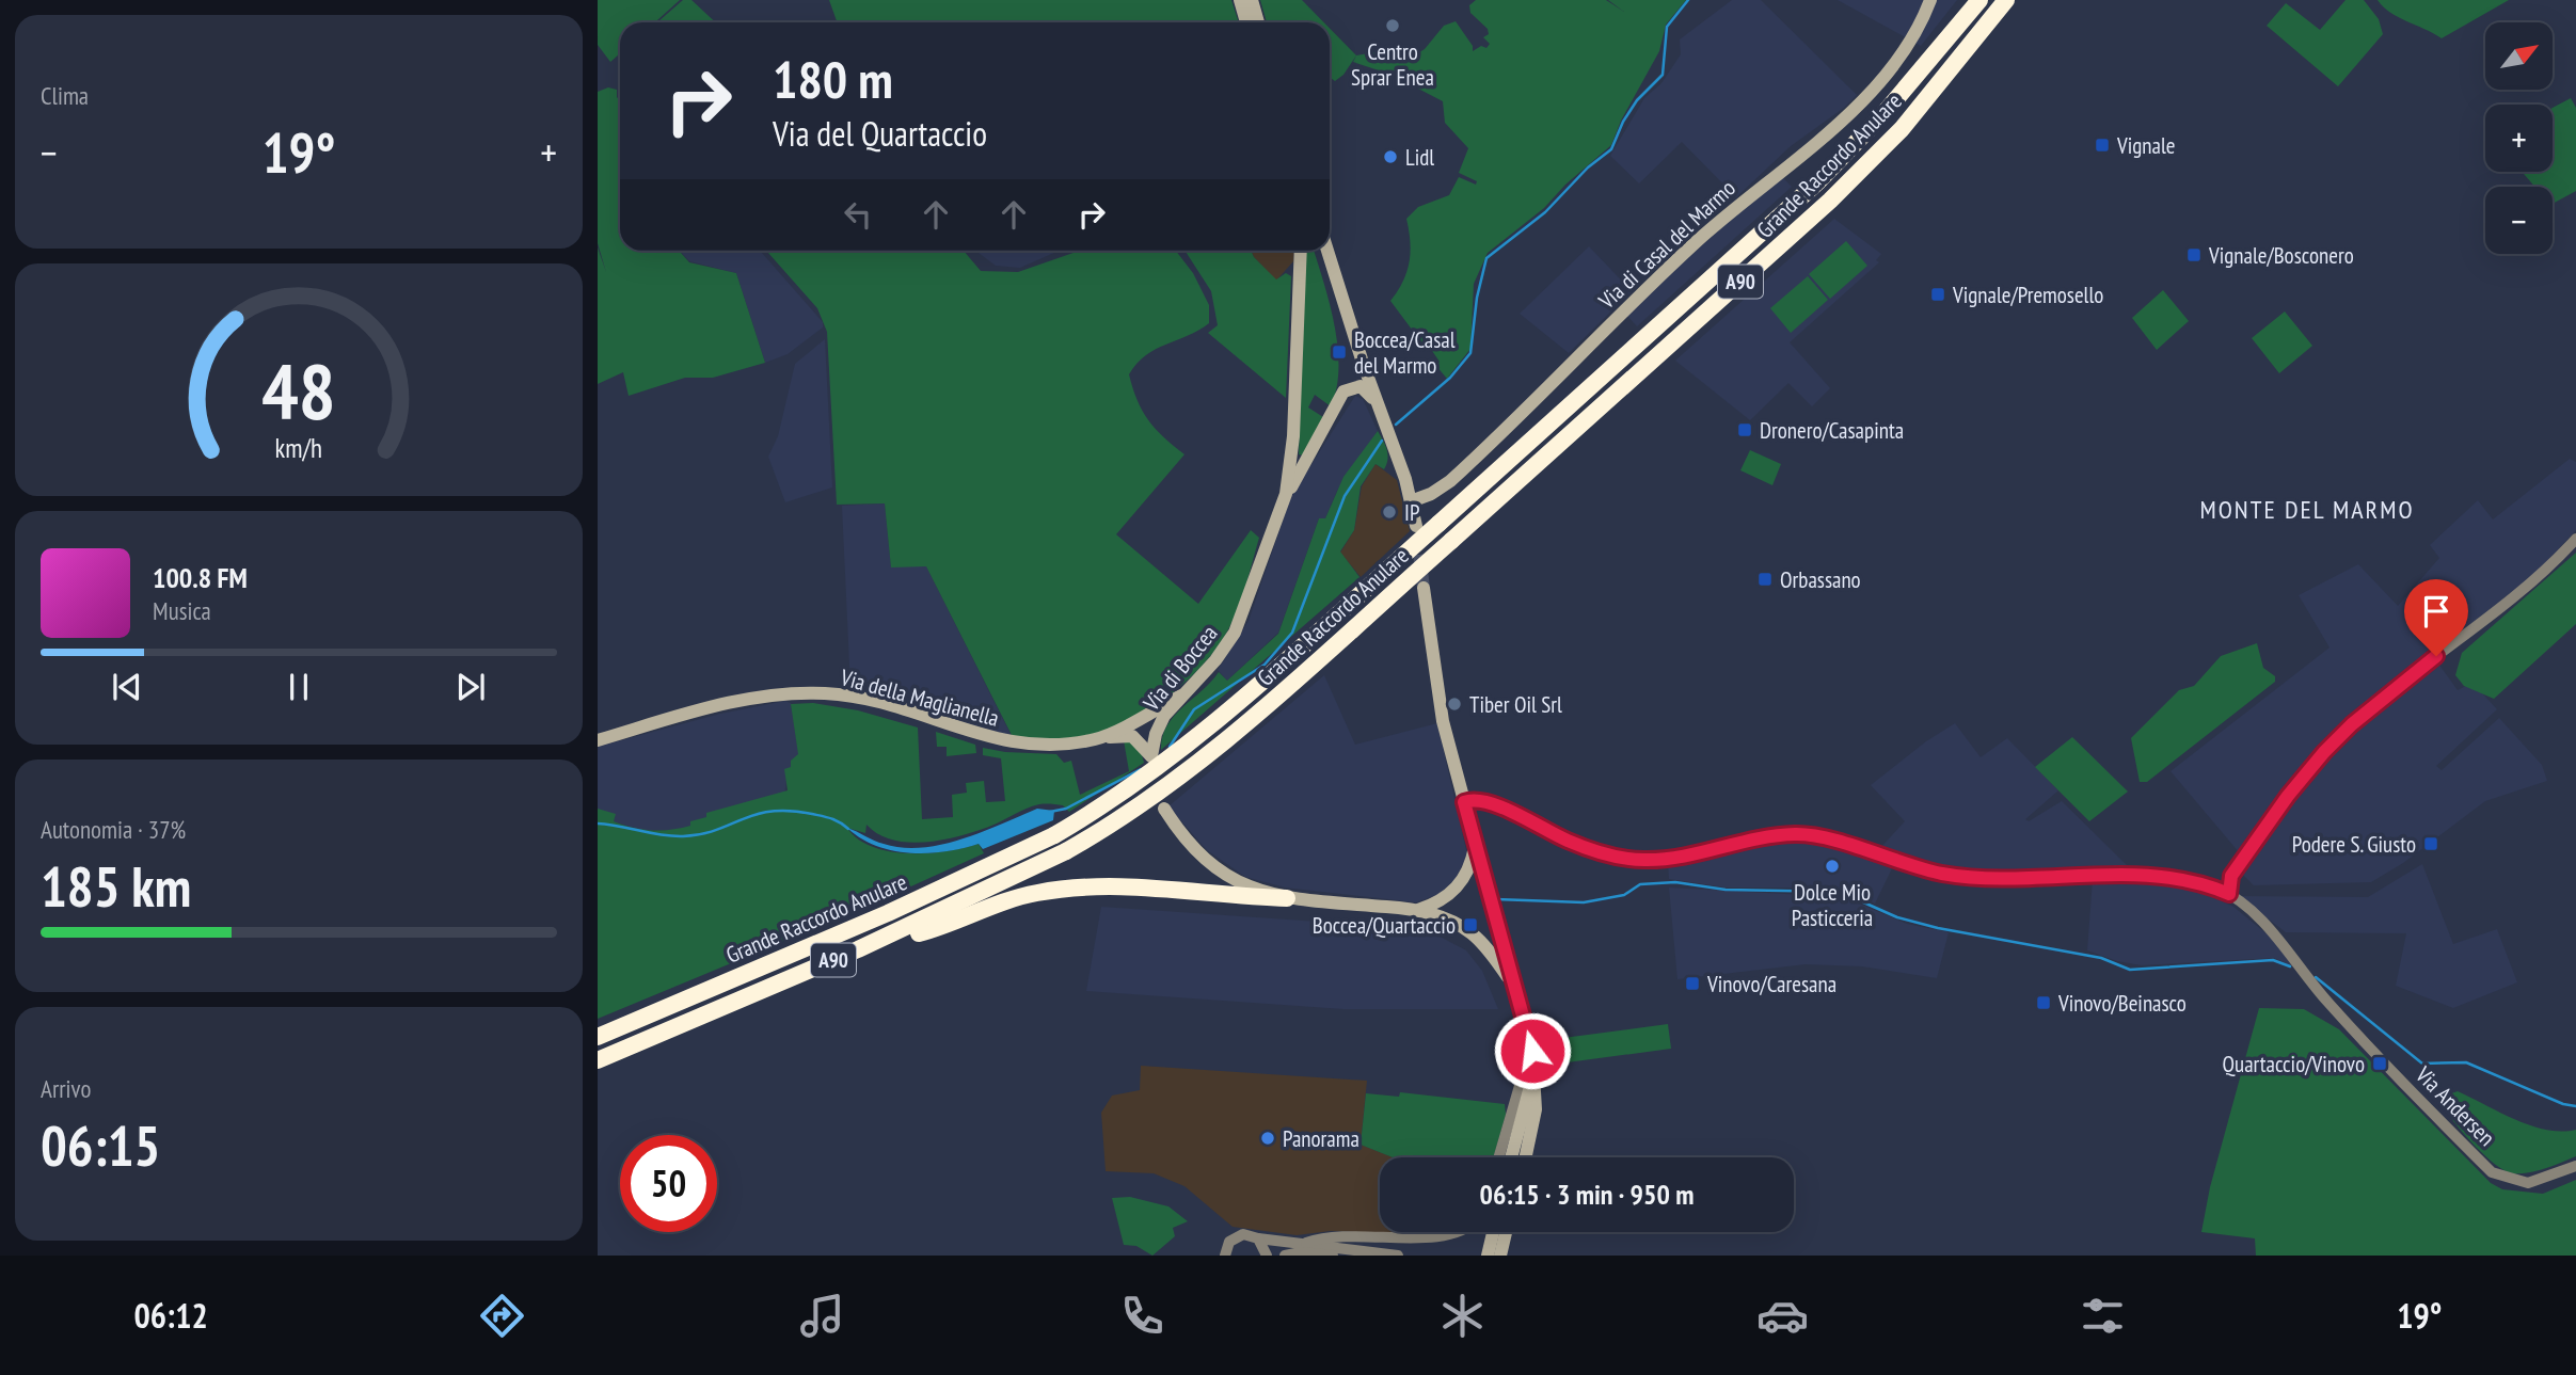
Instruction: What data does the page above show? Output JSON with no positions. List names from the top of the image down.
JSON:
{
  "streets": {
    "highway": ["Grande Raccordo Anulare", "A90"],
    "main road": ["Via di Casal del Marmo", "Via di Boccea", "Via della Maglianella"],
    "street": ["Via Andersen"]
  },
  "crossings": [
    ["Via di Boccea", "Via della Maglianella"]
  ],
  "districts": ["MONTE DEL MARMO"],
  "places": {
    "other": [
      "Centro Sprar Enea",
      "Lidl",
      "IP",
      "Tiber Oil Srl",
      "Dolce Mio Pasticceria",
      "Panorama"
    ],
    "transit": [
      "Vignale",
      "Vignale/Bosconero",
      "Vignale/Premosello",
      "Boccea/Casal del Marmo",
      "Dronero/Casapinta",
      "Orbassano",
      "Podere S. Giusto",
      "Boccea/Quartaccio",
      "Vinovo/Caresana",
      "Vinovo/Beinasco",
      "Quartaccio/Vinovo"
    ]
  },
  "north": "top right",
  "page": {
    "tile": [
      "Clima",
      ["Autonomia · 37%", "185 km"],
      ["Arrivo", "06:15"]
    ],
    "map_buttons": ["+", "−"],
    "turn": ["180 m", "Via del Quartaccio"],
    "heat": ["−", "19°", "+"],
    "song": ["100.8 FM", "Musica"],
    "limit": "50",
    "trip": "06:15 · 3 min · 950 m",
    "tabs": ["06:12", "19°"],
    "gauge": ["48", "km/h"]
  }
}
